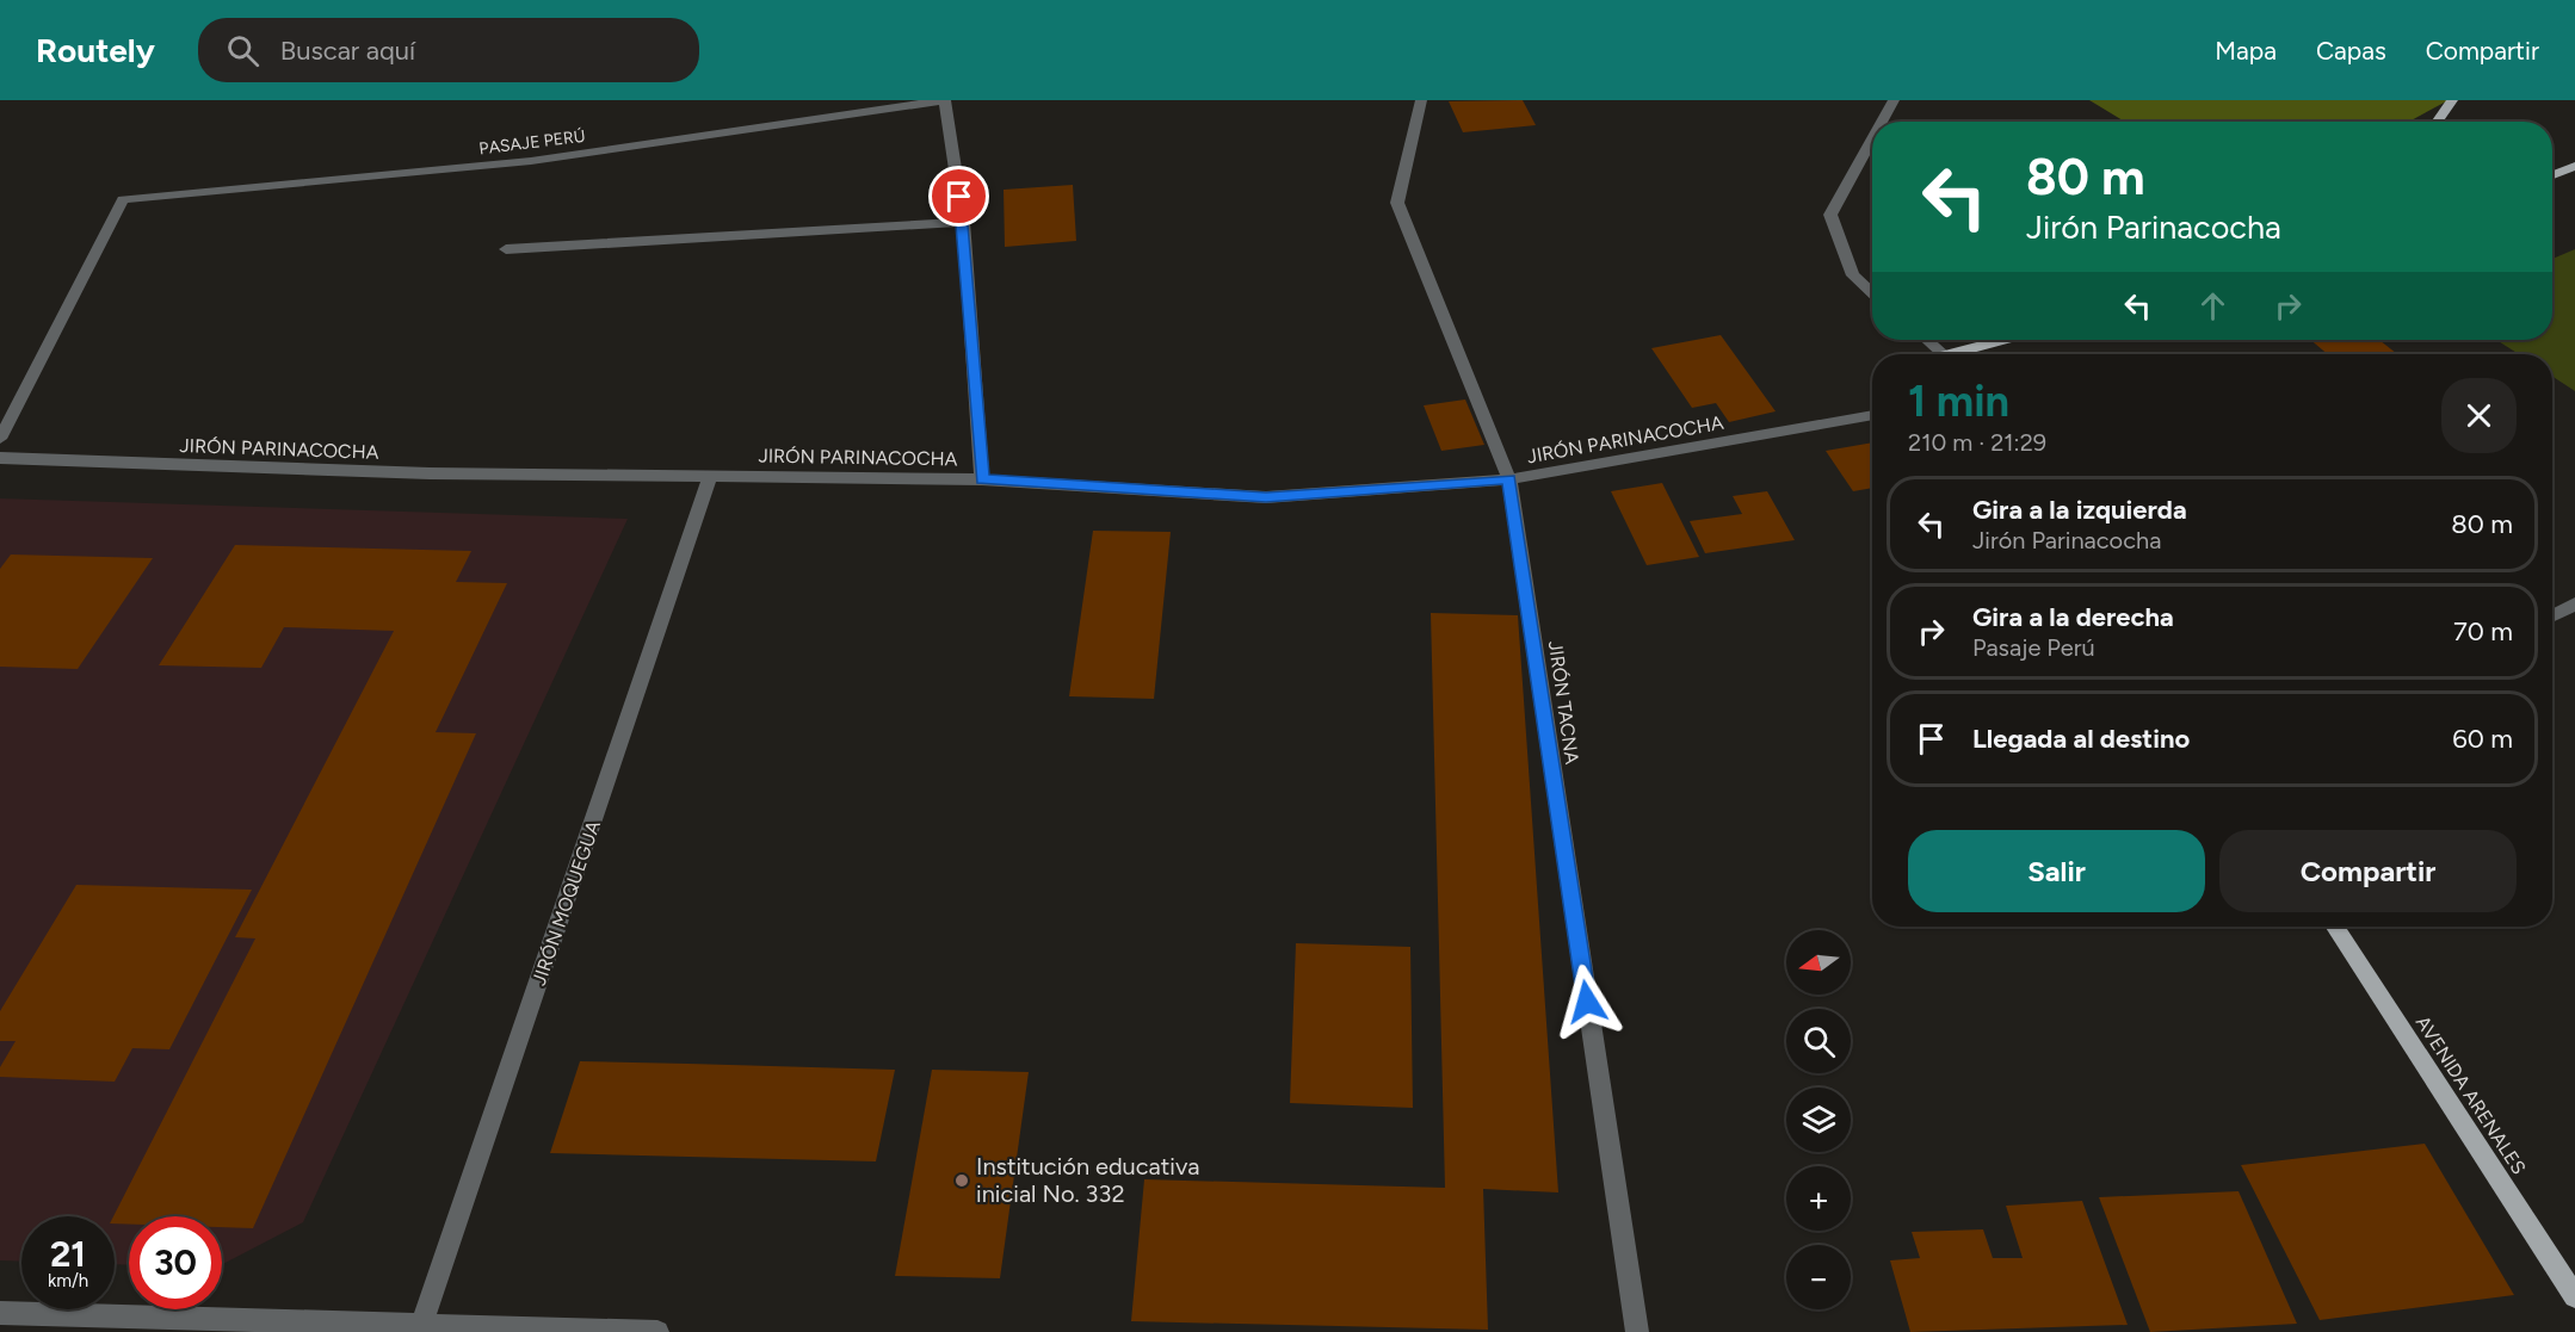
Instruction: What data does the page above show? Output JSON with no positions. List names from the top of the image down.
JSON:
{
  "streets": {
    "main road": ["AVENIDA ARENALES"],
    "street": [
      "PASAJE PERÚ",
      "JIRÓN PARINACOCHA",
      "JIRÓN TACNA",
      "JIRÓN MOQUEGUA"
    ]
  },
  "crossings": [
    ["PASAJE PERÚ", "JIRÓN PARINACOCHA"],
    ["JIRÓN PARINACOCHA", "JIRÓN TACNA"],
    ["JIRÓN PARINACOCHA", "JIRÓN MOQUEGUA"]
  ],
  "places": ["Institución educativa inicial No. 332"],
  "north": "left",
  "page": {
    "header": "Routely",
    "search": "Buscar aquí",
    "nav": ["Mapa", "Capas", "Compartir"],
    "turn": ["80 m", "Jirón Parinacocha"],
    "heading": ["1 min", "210 m · 21:29"],
    "list": [
      {
        "name": "Gira a la izquierda",
        "note": "Jirón Parinacocha",
        "value": "80 m"
      },
      {
        "name": "Gira a la derecha",
        "note": "Pasaje Perú",
        "value": "70 m"
      },
      {
        "name": "Llegada al destino",
        "value": "60 m"
      }
    ],
    "buttons": ["Salir", "Compartir"],
    "map_buttons": ["+", "−"],
    "speed": "21 km/h",
    "limit": "30"
  }
}
